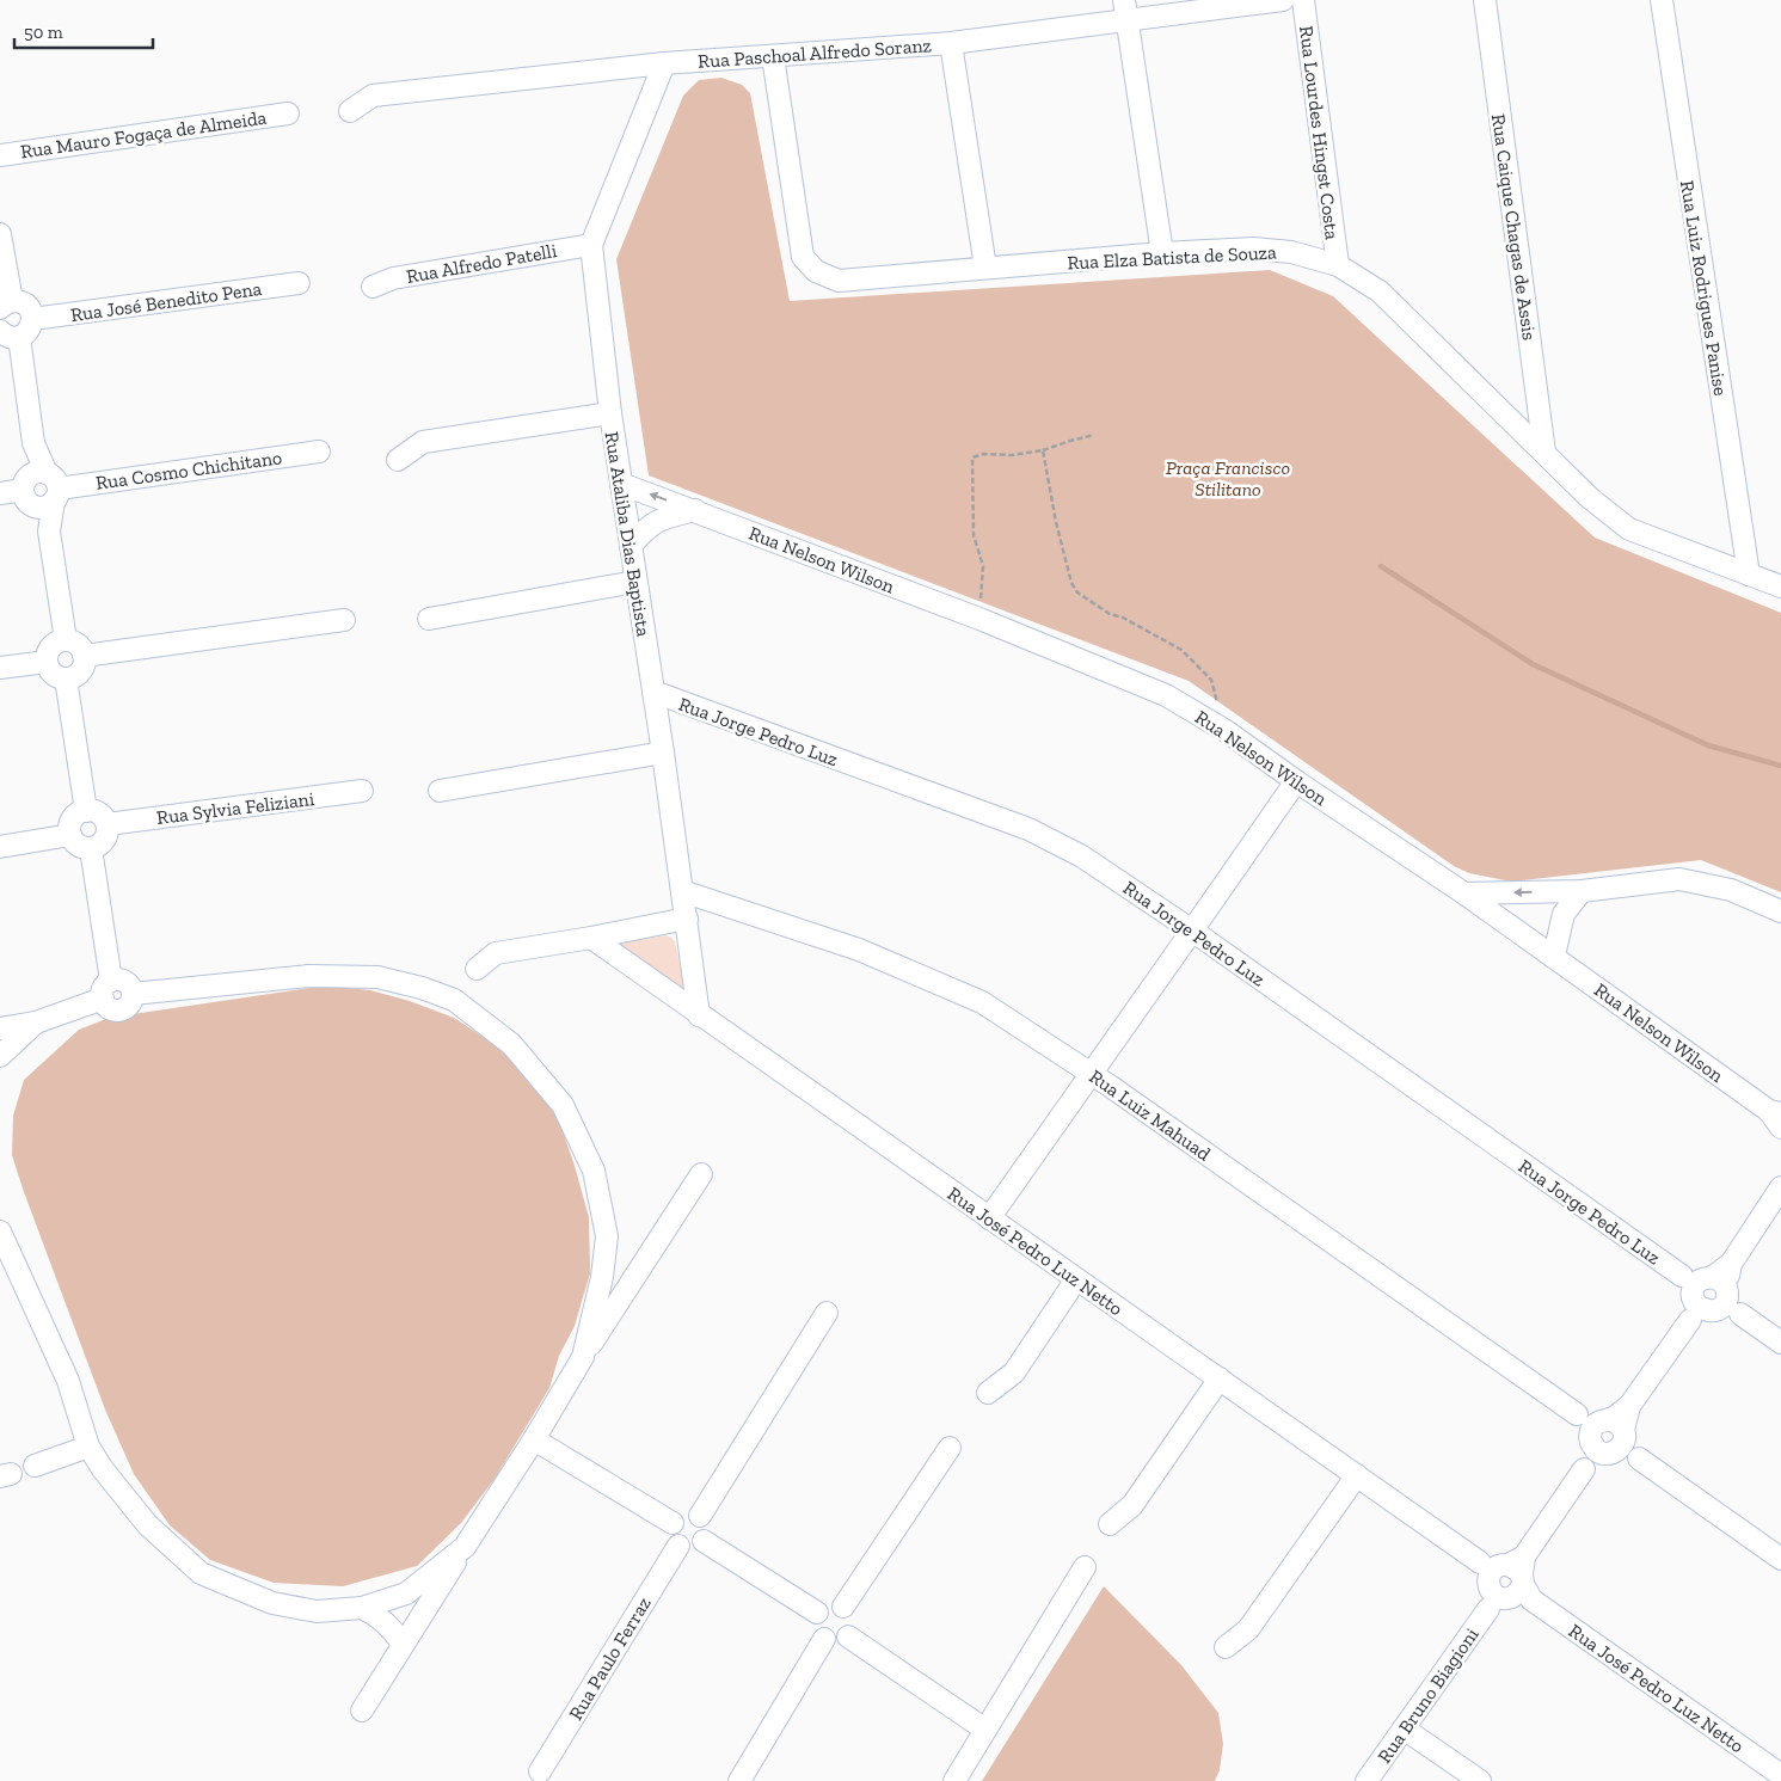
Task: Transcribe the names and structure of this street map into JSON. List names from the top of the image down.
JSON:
{
  "streets": {
    "street": [
      "Rua Paschoal Alfredo Soranz",
      "Rua Lourdes Hingst Costa",
      "Rua Mauro Fogaça de Almeida",
      "Rua Caique Chagas de Assis",
      "Rua Elza Batista de Souza",
      "Rua Alfredo Patelli",
      "Rua Luiz Rodrigues Panise",
      "Rua José Benedito Pena",
      "Rua Cosmo Chichitano",
      "Rua Ataliba Dias Baptista",
      "Rua Nelson Wilson",
      "Rua Jorge Pedro Luz",
      "Rua Sylvia Feliziani",
      "Rua Luiz Mahuad",
      "Rua José Pedro Luz Netto",
      "Rua Paulo Ferraz",
      "Rua Bruno Biagioni"
    ]
  },
  "crossings": [
    ["Rua Paschoal Alfredo Soranz", "Rua Elza Batista de Souza"],
    ["Rua Paschoal Alfredo Soranz", "Rua Ataliba Dias Baptista"],
    ["Rua Lourdes Hingst Costa", "Rua Elza Batista de Souza"],
    ["Rua Caique Chagas de Assis", "Rua Elza Batista de Souza"],
    ["Rua Elza Batista de Souza", "Rua Luiz Rodrigues Panise"],
    ["Rua Alfredo Patelli", "Rua Ataliba Dias Baptista"],
    ["Rua Ataliba Dias Baptista", "Rua Nelson Wilson"],
    ["Rua Ataliba Dias Baptista", "Rua Jorge Pedro Luz"],
    ["Rua Ataliba Dias Baptista", "Rua Luiz Mahuad"],
    ["Rua Ataliba Dias Baptista", "Rua José Pedro Luz Netto"],
    ["Rua Luiz Mahuad", "Rua Bruno Biagioni"],
    ["Rua José Pedro Luz Netto", "Rua Bruno Biagioni"]
  ],
  "parks": ["Praça Francisco Stilitano"],
  "scale_bar": "50 m"
}
